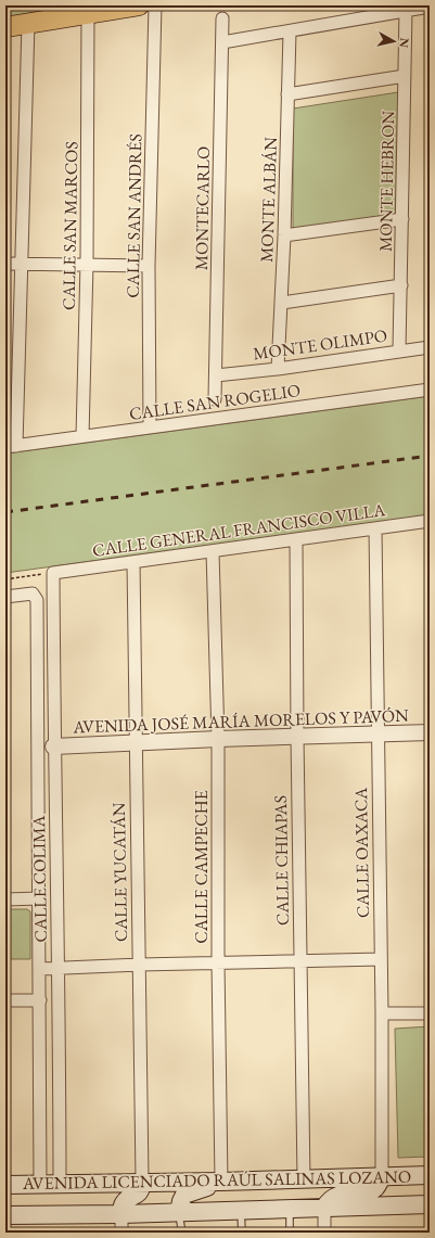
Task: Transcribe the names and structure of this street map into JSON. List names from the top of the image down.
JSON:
{
  "streets": {
    "main road": ["AVENIDA LICENCIADO RAÚL SALINAS LOZANO"],
    "street": [
      "MONTE HEBRON",
      "MONTE ALBÁN",
      "MONTECARLO",
      "CALLE SAN ANDRÉS",
      "CALLE SAN MARCOS",
      "MONTE OLIMPO",
      "CALLE SAN ROGELIO",
      "CALLE GENERAL FRANCISCO VILLA",
      "AVENIDA JOSÉ MARÍA MORELOS Y PAVÓN",
      "CALLE OAXACA",
      "CALLE CHIAPAS",
      "CALLE CAMPECHE",
      "CALLE YUCATÁN",
      "CALLE COLIMA"
    ]
  },
  "crossings": [
    ["MONTE HEBRON", "MONTE OLIMPO"],
    ["MONTE ALBÁN", "MONTE OLIMPO"],
    ["MONTECARLO", "MONTE OLIMPO"],
    ["CALLE SAN ANDRÉS", "CALLE SAN ROGELIO"],
    ["CALLE SAN MARCOS", "CALLE SAN ROGELIO"],
    ["CALLE GENERAL FRANCISCO VILLA", "CALLE OAXACA"],
    ["CALLE GENERAL FRANCISCO VILLA", "CALLE CHIAPAS"],
    ["CALLE GENERAL FRANCISCO VILLA", "CALLE CAMPECHE"],
    ["CALLE GENERAL FRANCISCO VILLA", "CALLE YUCATÁN"],
    ["CALLE GENERAL FRANCISCO VILLA", "CALLE COLIMA"],
    ["AVENIDA JOSÉ MARÍA MORELOS Y PAVÓN", "CALLE OAXACA"],
    ["AVENIDA JOSÉ MARÍA MORELOS Y PAVÓN", "CALLE CHIAPAS"],
    ["AVENIDA JOSÉ MARÍA MORELOS Y PAVÓN", "CALLE CAMPECHE"],
    ["AVENIDA JOSÉ MARÍA MORELOS Y PAVÓN", "CALLE YUCATÁN"],
    ["AVENIDA JOSÉ MARÍA MORELOS Y PAVÓN", "CALLE COLIMA"],
    ["CALLE OAXACA", "AVENIDA LICENCIADO RAÚL SALINAS LOZANO"],
    ["CALLE CHIAPAS", "AVENIDA LICENCIADO RAÚL SALINAS LOZANO"],
    ["CALLE CAMPECHE", "AVENIDA LICENCIADO RAÚL SALINAS LOZANO"],
    ["CALLE YUCATÁN", "AVENIDA LICENCIADO RAÚL SALINAS LOZANO"],
    ["CALLE COLIMA", "AVENIDA LICENCIADO RAÚL SALINAS LOZANO"]
  ],
  "north": "right"
}
